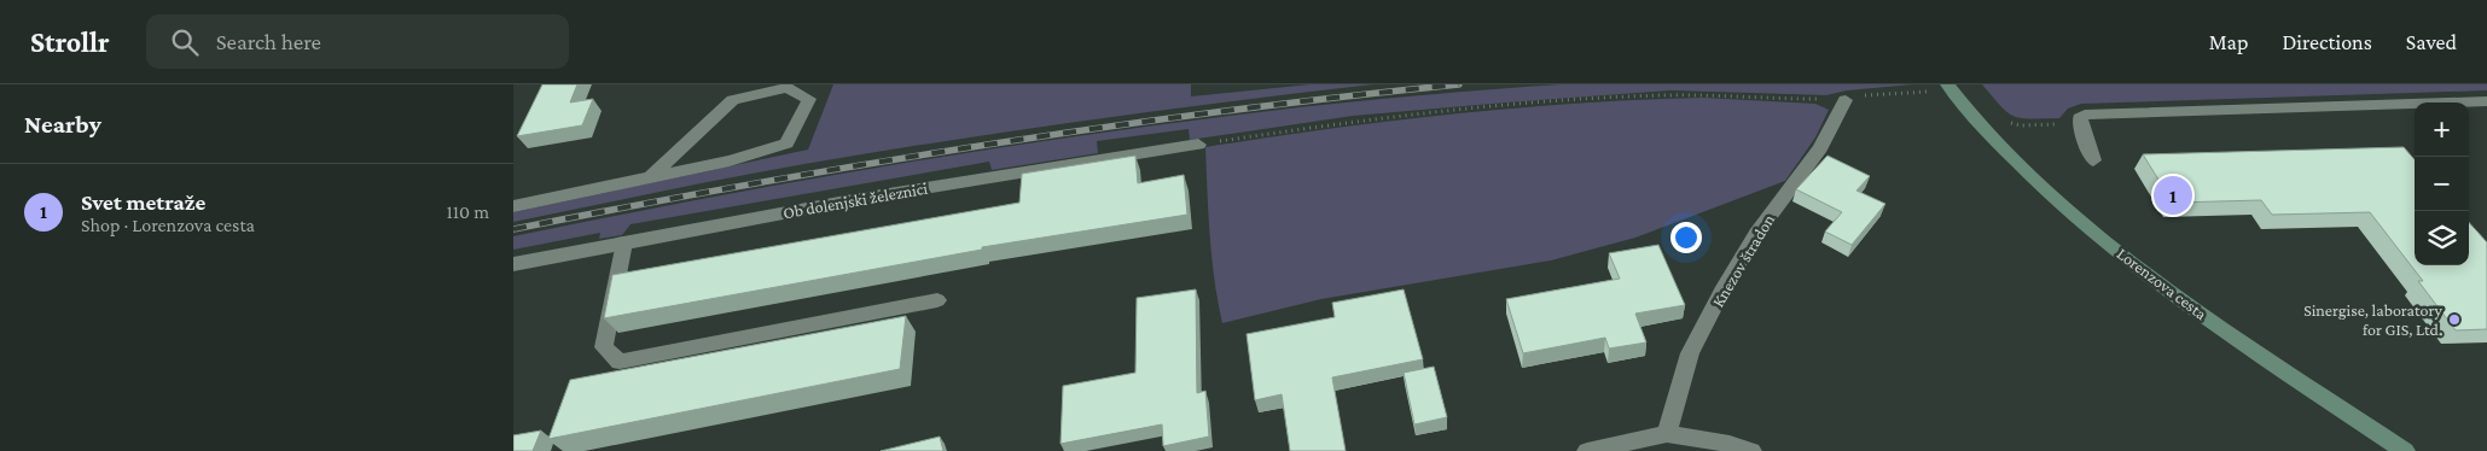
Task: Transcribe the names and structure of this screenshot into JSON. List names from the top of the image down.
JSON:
{
  "streets": {
    "street": ["Ob dolenjski železnici", "Knezov štradon", "Lorenzova cesta"]
  },
  "places": ["Sinergise, laboratory for GIS, Ltd."],
  "page": {
    "header": "Strollr",
    "search": "Search here",
    "nav": ["Map", "Directions", "Saved"],
    "heading": "Nearby",
    "map_buttons": ["+", "−"],
    "list": [
      {
        "mark": "1",
        "name": "Svet metraže",
        "note": "Shop · Lorenzova cesta",
        "value": "110 m"
      }
    ],
    "pins": "1"
  }
}
